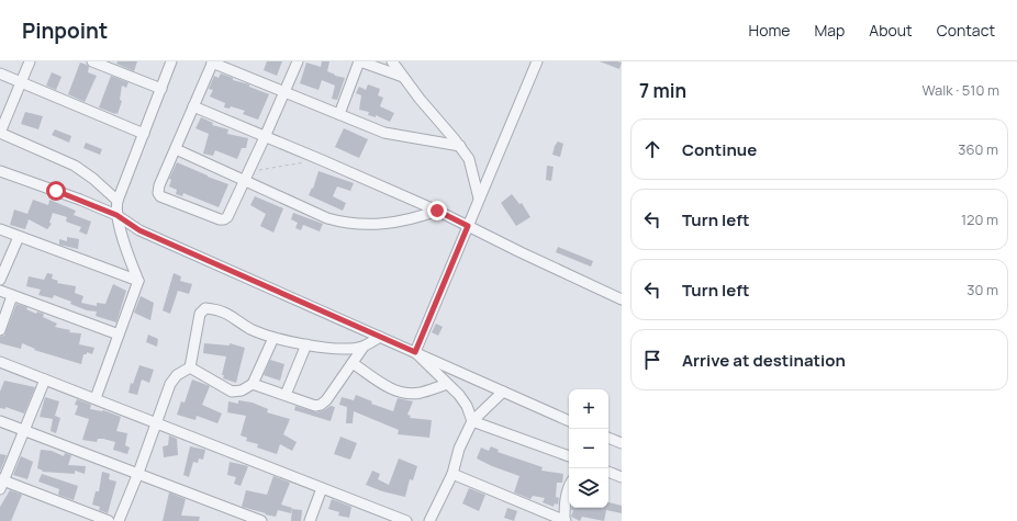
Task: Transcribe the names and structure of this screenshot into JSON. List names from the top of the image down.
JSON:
{
  "page": {
    "header": "Pinpoint",
    "nav": [
      "Home",
      "Map",
      "About",
      "Contact"
    ],
    "heading": ["7 min", "Walk · 510 m"],
    "list": [
      ["Continue", "360 m"],
      ["Turn left", "120 m"],
      ["Turn left", "30 m"],
      "Arrive at destination"
    ],
    "map_buttons": ["+", "−"]
  }
}
